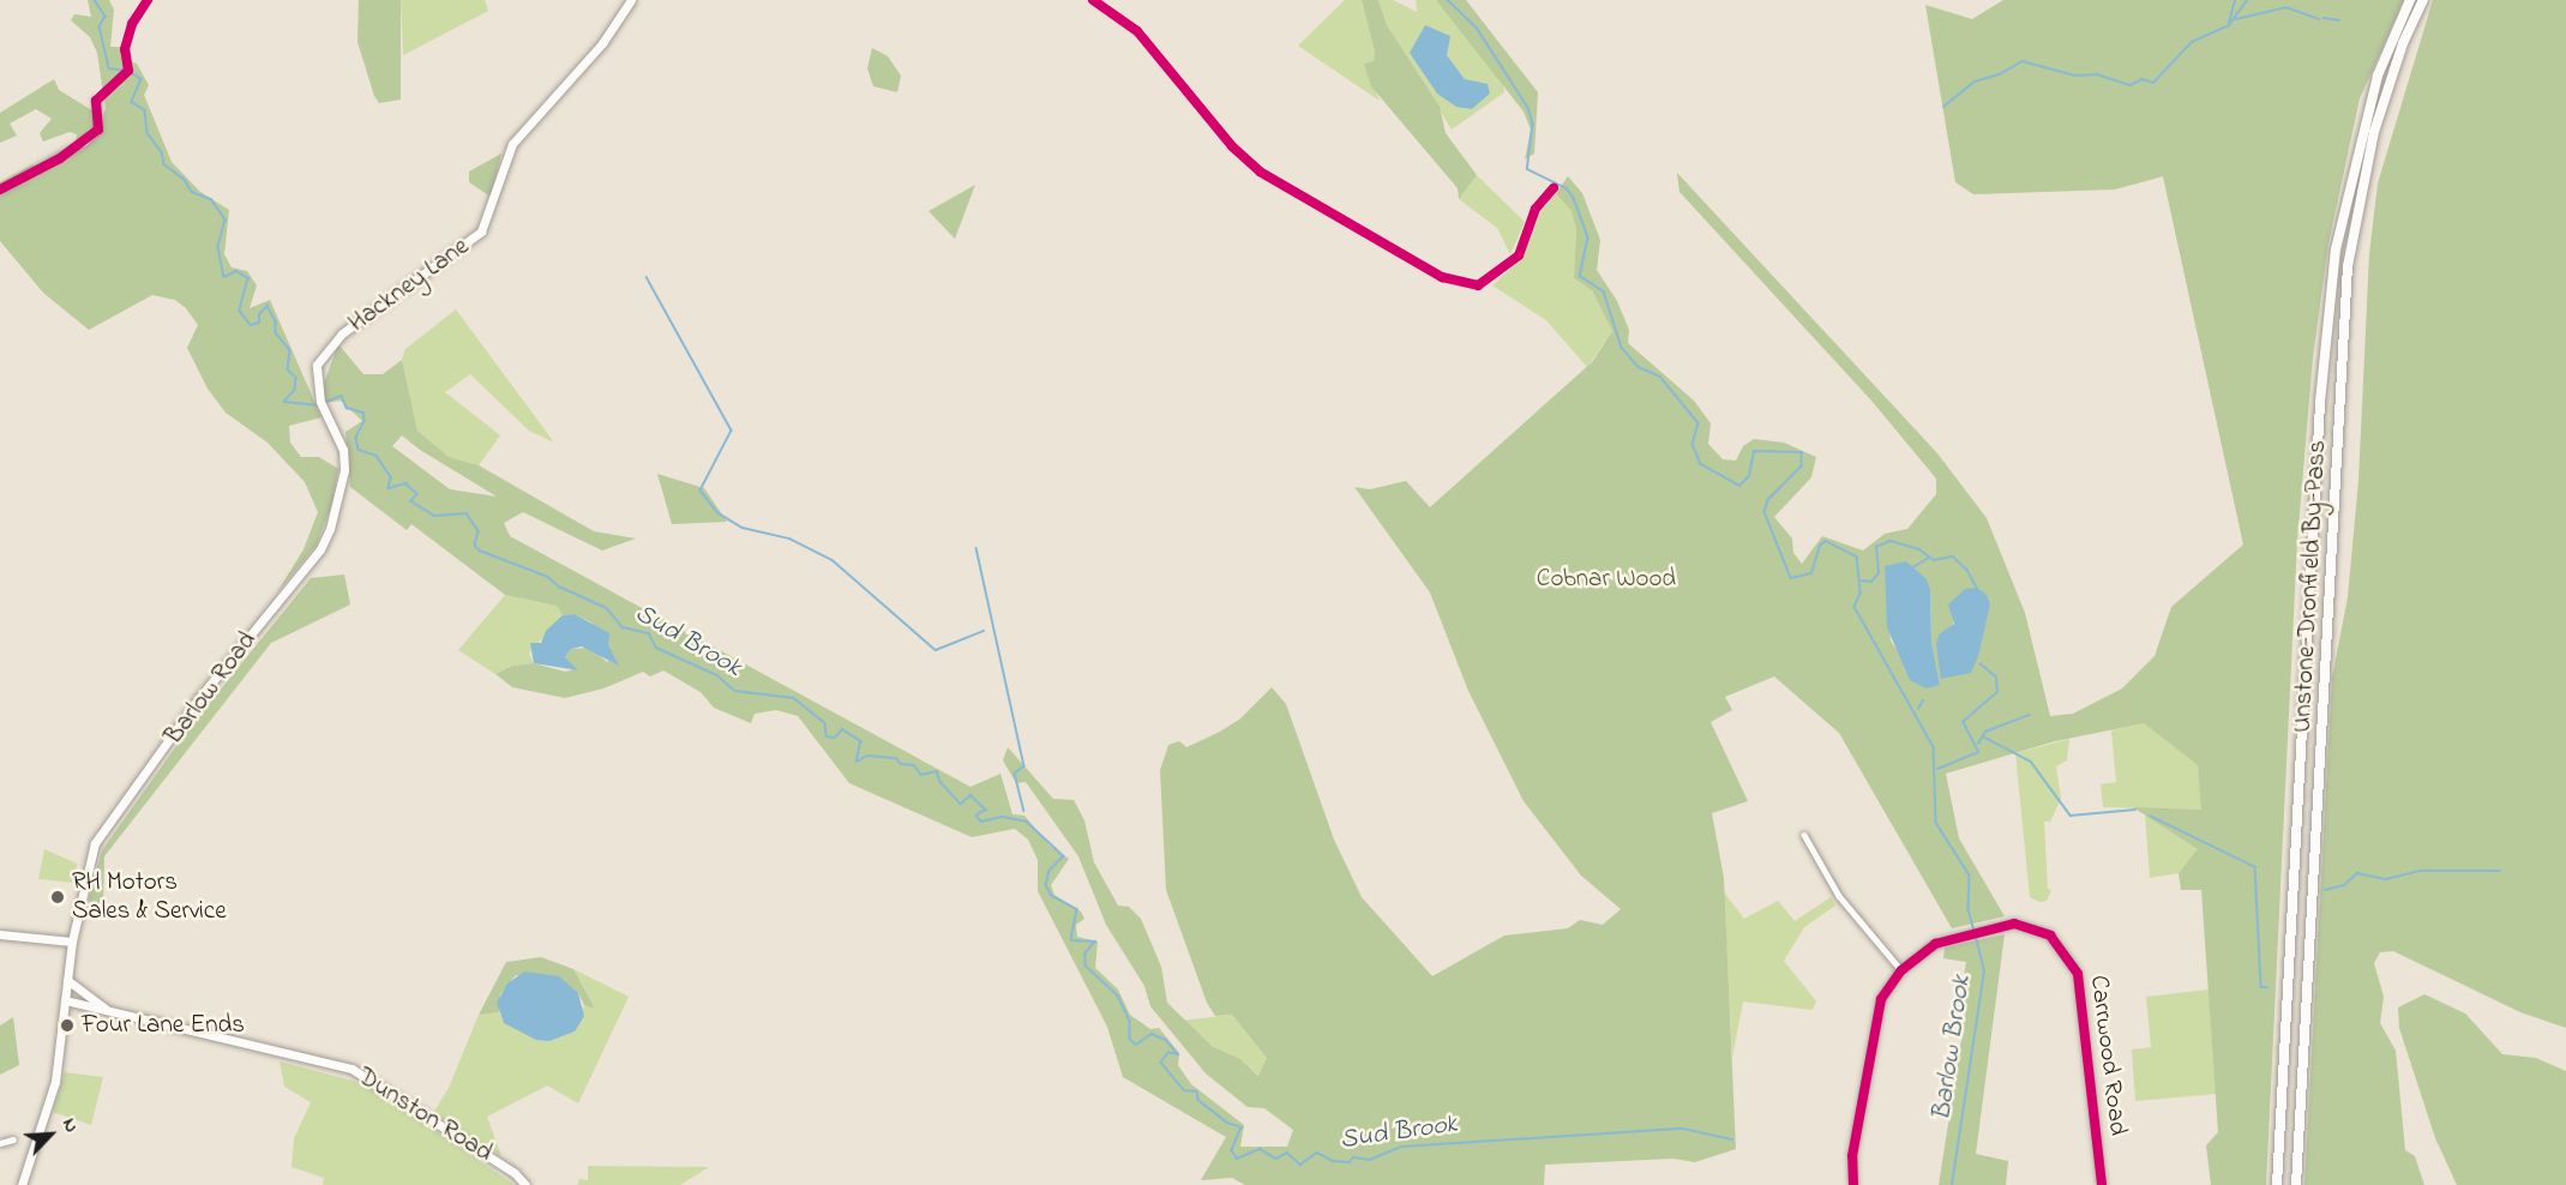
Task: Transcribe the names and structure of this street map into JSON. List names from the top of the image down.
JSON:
{
  "streets": {
    "highway": ["Unstone-Dronfield By-Pass"],
    "main road": ["Hackney Lane", "Barlow Road", "Dunston Road"],
    "street": ["Carrwood Road"]
  },
  "crossings": [
    ["Hackney Lane", "Barlow Road"],
    ["Barlow Road", "Dunston Road"]
  ],
  "water": ["Sud Brook", "Barlow Brook"],
  "parks": ["Cobnar Wood"],
  "places": ["RH Motors Sales & Service", "Four Lane Ends"],
  "north": "top right"
}
